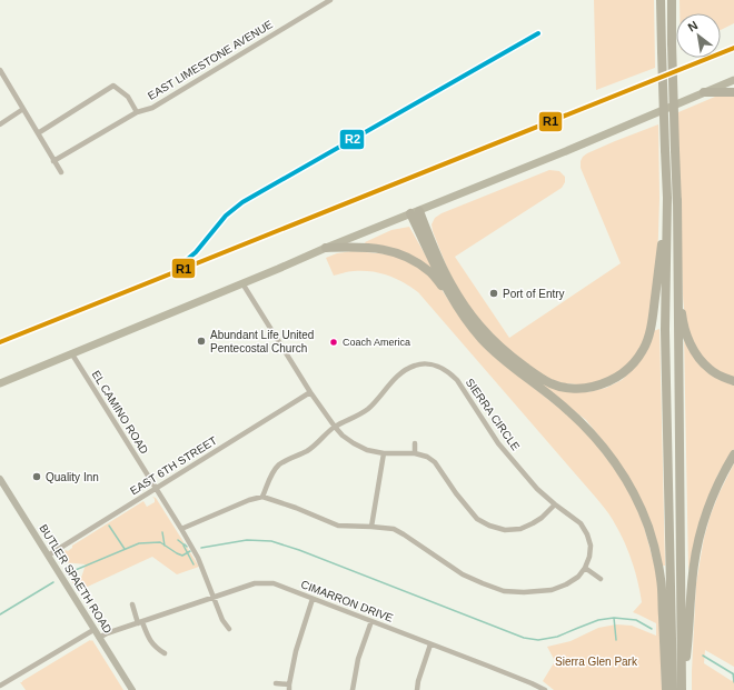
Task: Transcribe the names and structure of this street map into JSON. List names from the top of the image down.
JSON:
{
  "streets": {
    "main road": ["BUTLER SPAETH ROAD"],
    "street": [
      "EAST LIMESTONE AVENUE",
      "EL CAMINO ROAD",
      "SIERRA CIRCLE",
      "EAST 6TH STREET",
      "CIMARRON DRIVE"
    ]
  },
  "crossings": [
    ["EL CAMINO ROAD", "EAST 6TH STREET"],
    ["EL CAMINO ROAD", "CIMARRON DRIVE"],
    ["EAST 6TH STREET", "BUTLER SPAETH ROAD"],
    ["BUTLER SPAETH ROAD", "CIMARRON DRIVE"]
  ],
  "parks": ["Sierra Glen Park"],
  "places": [
    "Port of Entry",
    "Abundant Life United Pentecostal Church",
    "Coach America",
    "Quality Inn"
  ],
  "lines": ["transit line R2", "transit line R1"],
  "north": "top left"
}
